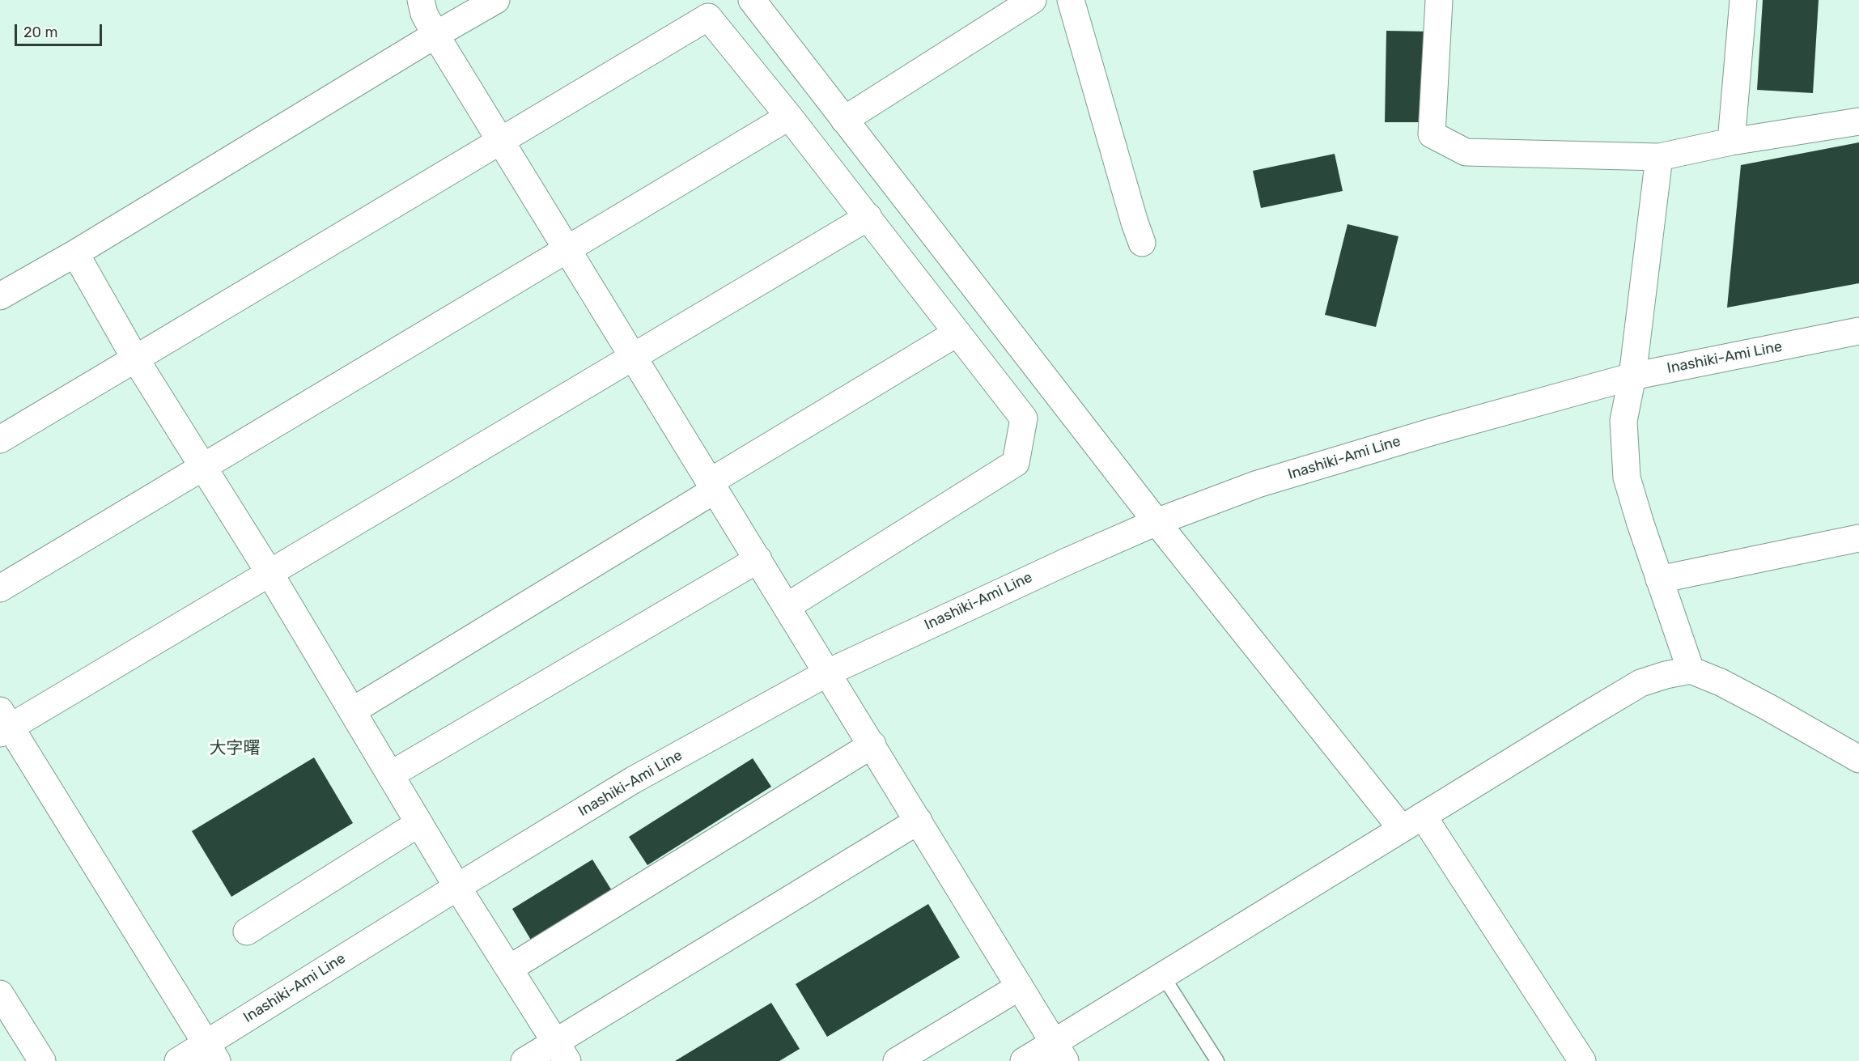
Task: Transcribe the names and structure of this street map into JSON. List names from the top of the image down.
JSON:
{
  "streets": {
    "street": ["Inashiki-Ami Line"]
  },
  "districts": ["大字曙"],
  "scale_bar": "20 m"
}
